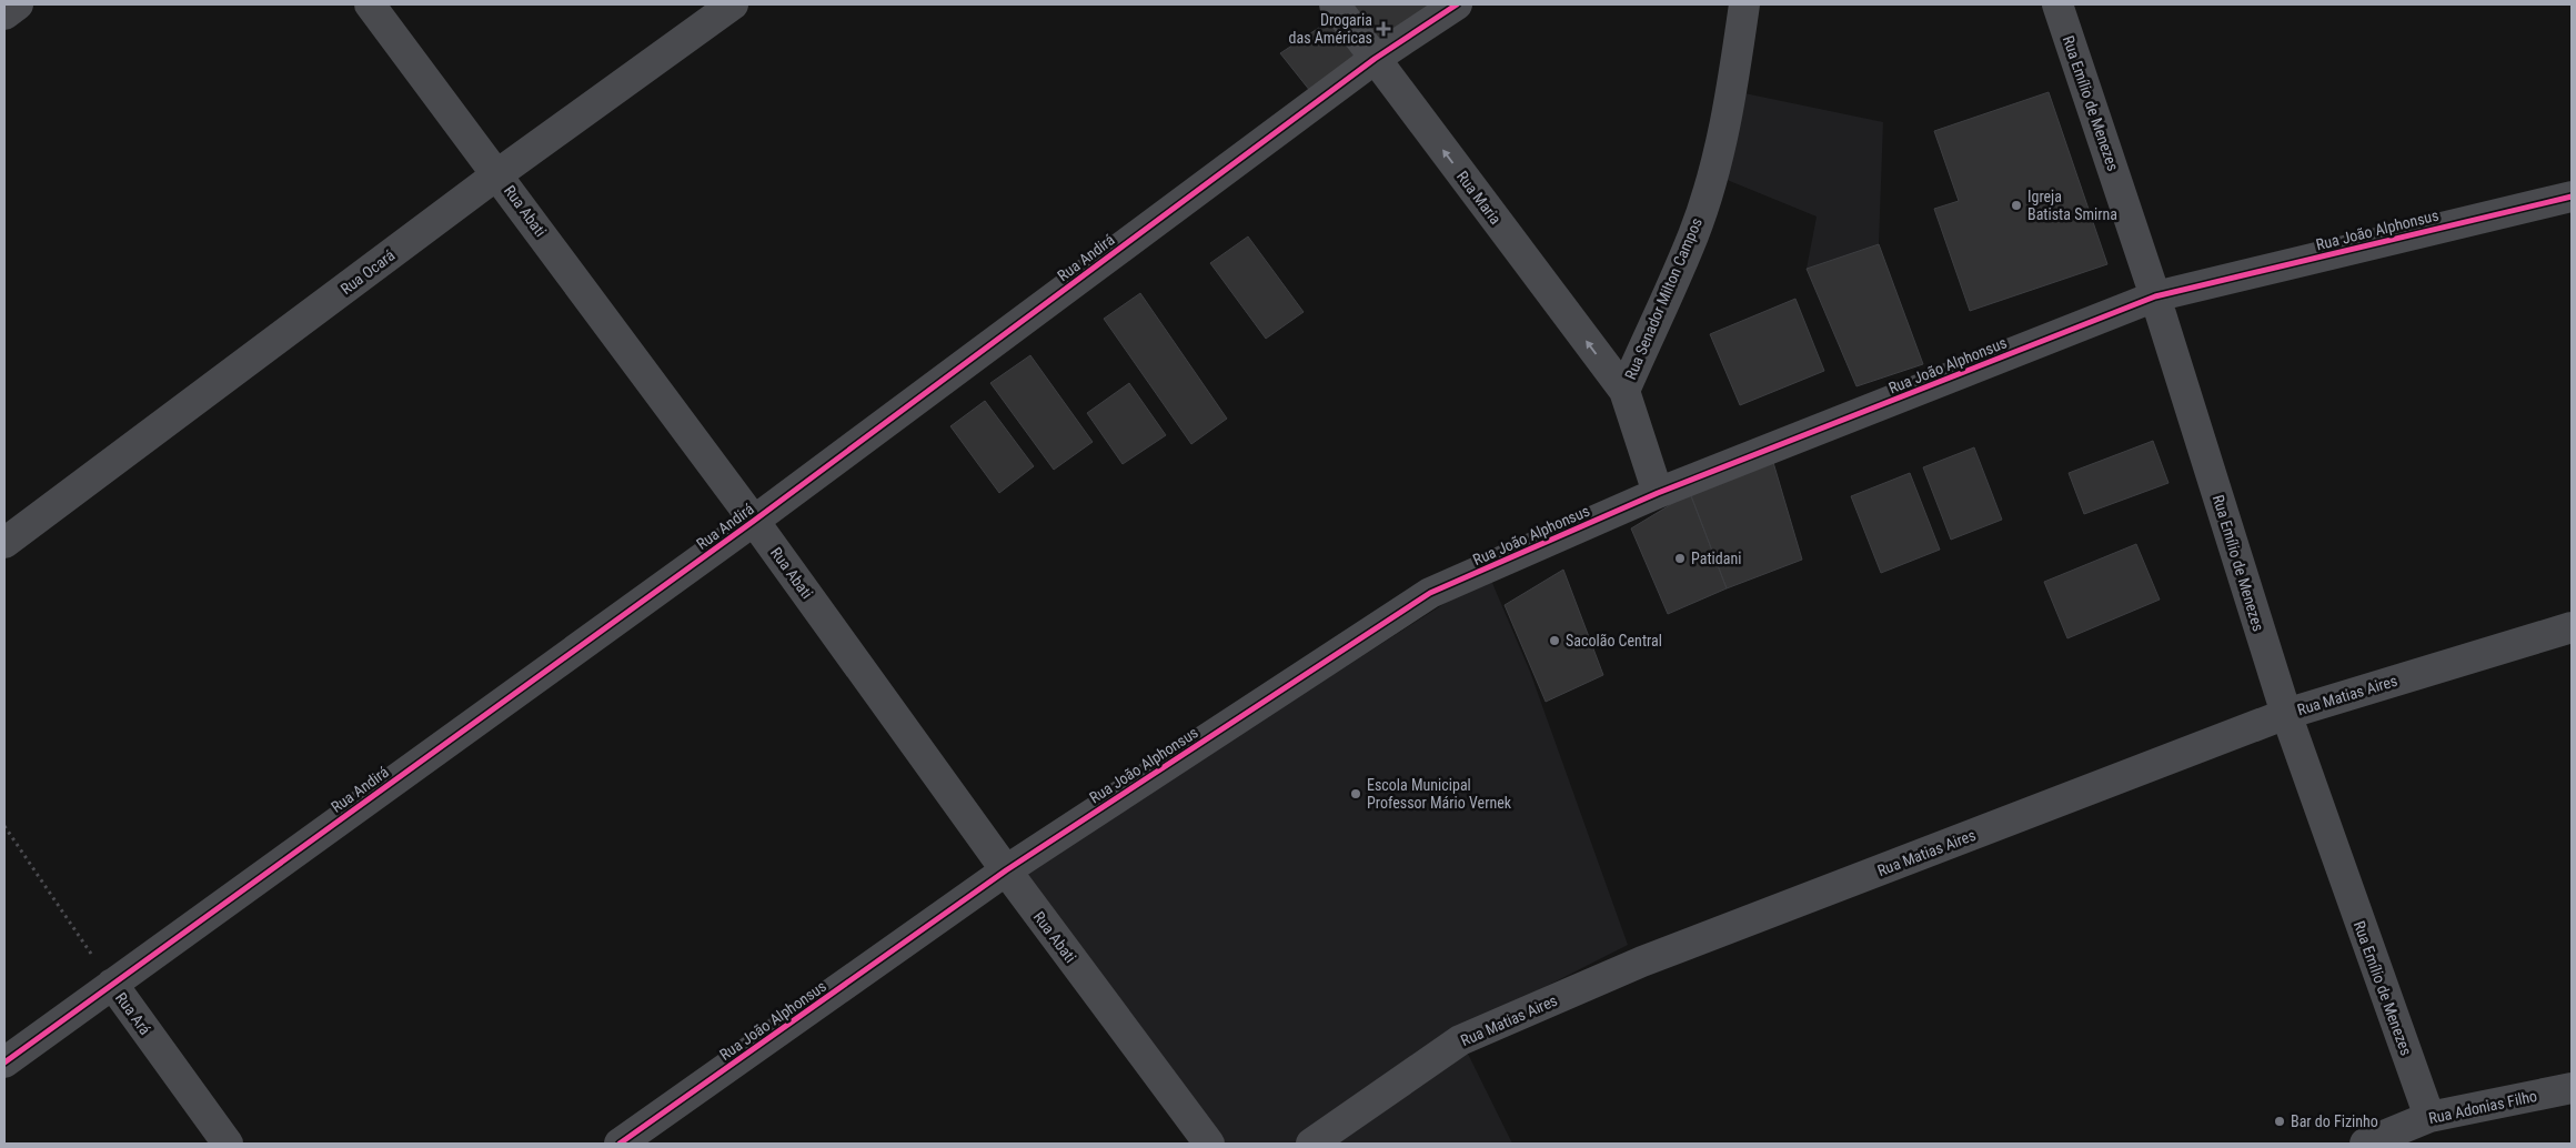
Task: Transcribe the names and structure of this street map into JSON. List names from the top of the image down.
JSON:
{
  "streets": {
    "street": [
      "Rua Emílio de Menezes",
      "Rua Maria",
      "Rua Abati",
      "Rua João Alphonsus",
      "Rua Andirá",
      "Rua Ocará",
      "Rua Senador Milton Campos",
      "Rua Matias Aires",
      "Rua Ará",
      "Rua Adonias Filho"
    ]
  },
  "crossings": [
    ["Rua Emílio de Menezes", "Rua João Alphonsus"],
    ["Rua Emílio de Menezes", "Rua Matias Aires"],
    ["Rua Emílio de Menezes", "Rua Adonias Filho"],
    ["Rua Maria", "Rua Andirá"],
    ["Rua Maria", "Rua Senador Milton Campos"],
    ["Rua Abati", "Rua João Alphonsus"],
    ["Rua Abati", "Rua Andirá"],
    ["Rua Abati", "Rua Ocará"],
    ["Rua João Alphonsus", "Rua Senador Milton Campos"],
    ["Rua Andirá", "Rua Ará"]
  ],
  "one_way": ["Rua Maria"],
  "places": {
    "health": ["Drogaria das Américas"],
    "other": [
      "Igreja Batista Smirna",
      "Patidani",
      "Sacolão Central",
      "Escola Municipal Professor Mário Vernek",
      "Bar do Fizinho"
    ]
  }
}
